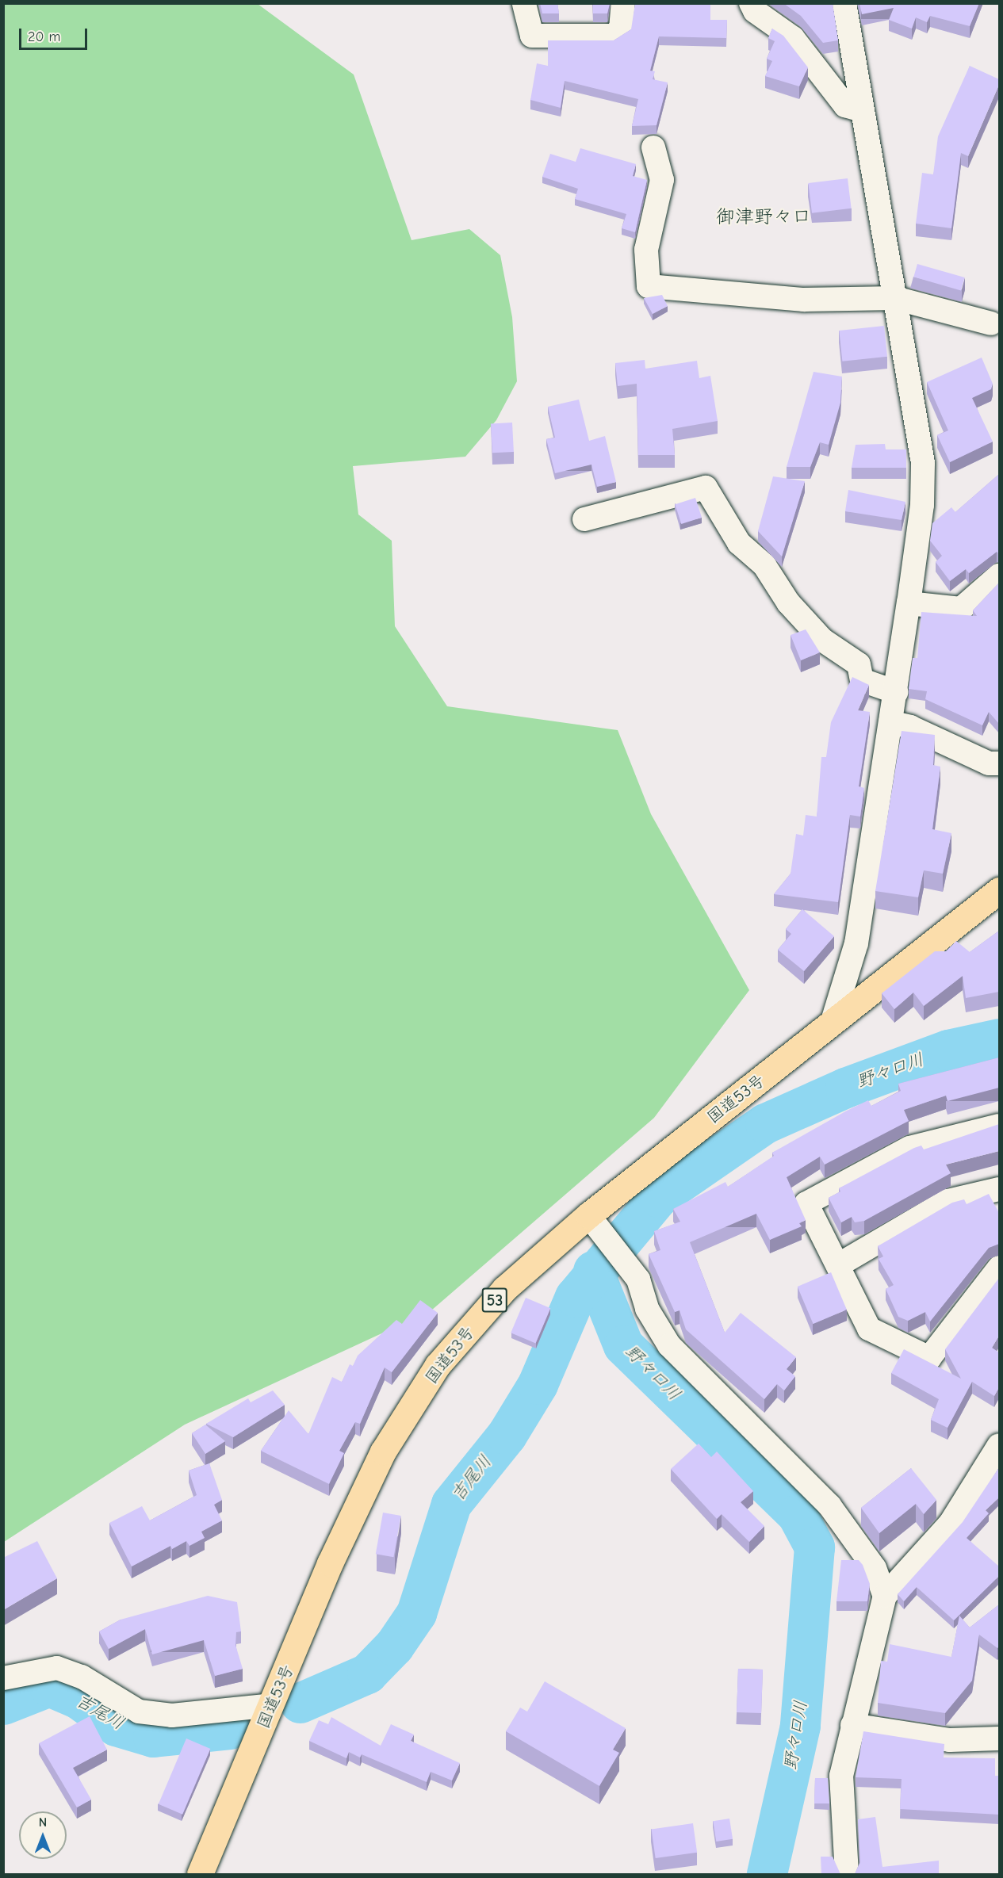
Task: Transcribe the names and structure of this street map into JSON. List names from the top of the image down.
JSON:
{
  "streets": {
    "highway": ["国道53号", "53"]
  },
  "districts": ["御津野々口"],
  "water": ["野々口川", "吉尾川"],
  "scale_bar": "20 m",
  "north": "top"
}
